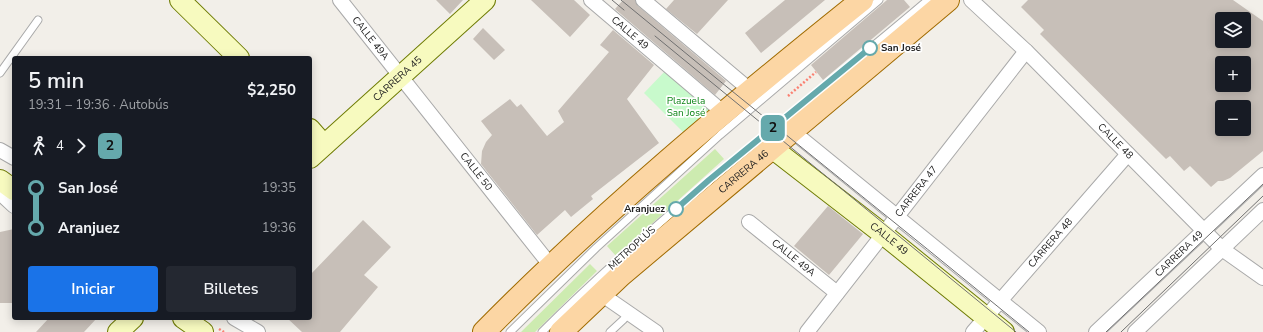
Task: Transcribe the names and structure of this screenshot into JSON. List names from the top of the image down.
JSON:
{
  "streets": {
    "main road": ["CARRERA 46"],
    "street": [
      "CALLE 49",
      "CALLE 49A",
      "CARRERA 45",
      "CALLE 48",
      "CALLE 50",
      "CARRERA 47",
      "CARRERA 48",
      "CARRERA 49"
    ],
    "lane": ["METROPLÚS"]
  },
  "crossings": [
    ["CALLE 49", "CARRERA 46"],
    ["CALLE 49", "CARRERA 47"],
    ["CALLE 49", "CARRERA 48"],
    ["CALLE 49A", "CARRERA 45"],
    ["CALLE 49A", "CALLE 50"],
    ["CALLE 49A", "CARRERA 47"],
    ["CARRERA 45", "CALLE 50"],
    ["CALLE 48", "CARRERA 47"],
    ["CALLE 48", "CARRERA 48"],
    ["CALLE 48", "CARRERA 49"]
  ],
  "parks": ["Plazuela San José"],
  "places": ["San José", "Aranjuez"],
  "lines": ["bus line 2"],
  "page": {
    "on_map": "2",
    "map_buttons": ["+", "−"],
    "heading": ["5 min", "19:31 – 19:36 · Autobús", "$2,250"],
    "legs": ["4", "2"],
    "list": [
      {
        "name": "San José",
        "value": "19:35"
      },
      {
        "name": "Aranjuez",
        "value": "19:36"
      }
    ],
    "buttons": ["Iniciar", "Billetes"]
  }
}
